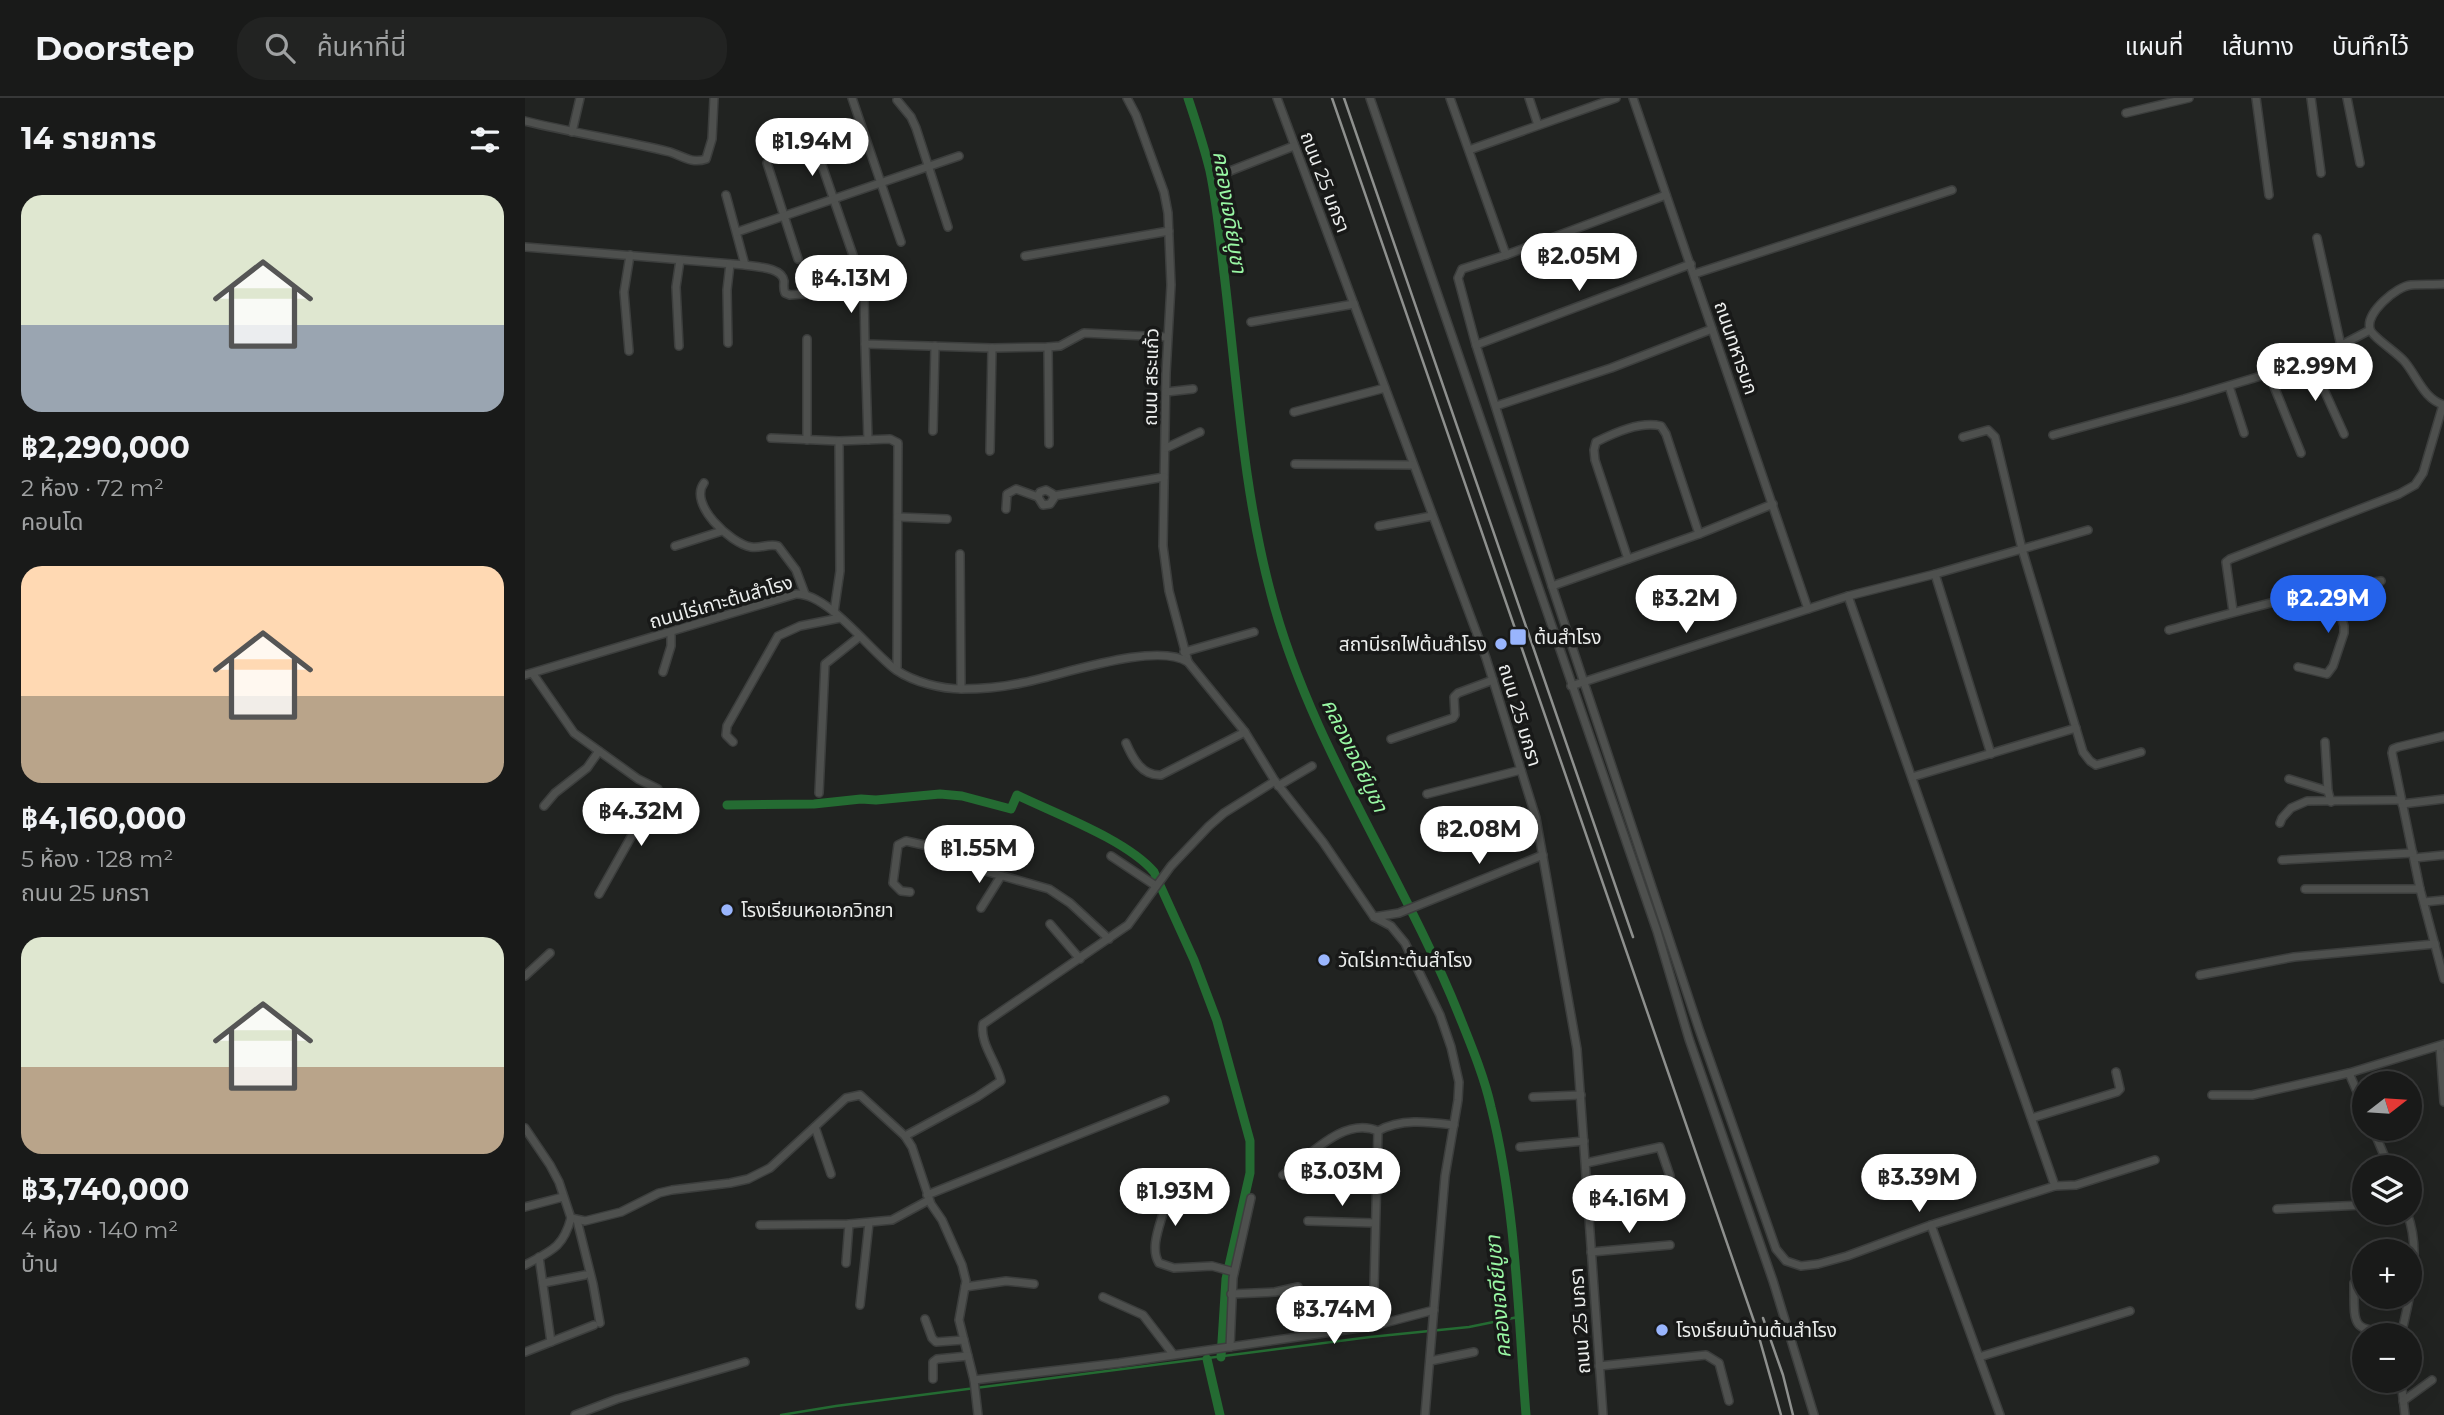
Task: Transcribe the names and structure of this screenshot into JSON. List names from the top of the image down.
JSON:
{
  "streets": {
    "street": [
      "ถนน 25 มกรา",
      "ถนนทหารบก",
      "ถนน สระแก้ว",
      "ถนนไร่เกาะต้นสำโรง"
    ]
  },
  "crossings": [
    ["ถนน สระแก้ว", "ถนนไร่เกาะต้นสำโรง"]
  ],
  "water": ["คลองเจดีย์บูชา"],
  "places": {
    "transit": ["ต้นสำโรง"],
    "other": [
      "สถานีรถไฟต้นสำโรง",
      "โรงเรียนหอเอกวิทยา",
      "วัดไร่เกาะต้นสำโรง",
      "โรงเรียนบ้านต้นสำโรง"
    ]
  },
  "north": "right",
  "page": {
    "header": "Doorstep",
    "search": "ค้นหาที่นี่",
    "nav": ["แผนที่", "เส้นทาง", "บันทึกไว้"],
    "heading": "14 รายการ",
    "price": [
      "฿1.94M",
      "฿2.05M",
      "฿4.13M",
      "฿2.99M",
      "฿3.2M",
      "฿2.29M",
      "฿4.32M",
      "฿2.08M",
      "฿1.55M",
      "฿3.03M",
      "฿3.39M",
      "฿1.93M",
      "฿4.16M",
      "฿3.74M"
    ],
    "list": [
      {
        "name": "฿2,290,000",
        "note": "2 ห้อง · 72 m² · คอนโด"
      },
      {
        "name": "฿4,160,000",
        "note": "5 ห้อง · 128 m² · ถนน 25 มกรา"
      },
      {
        "name": "฿3,740,000",
        "note": "4 ห้อง · 140 m² · บ้าน"
      }
    ],
    "map_buttons": ["+", "−"]
  }
}
